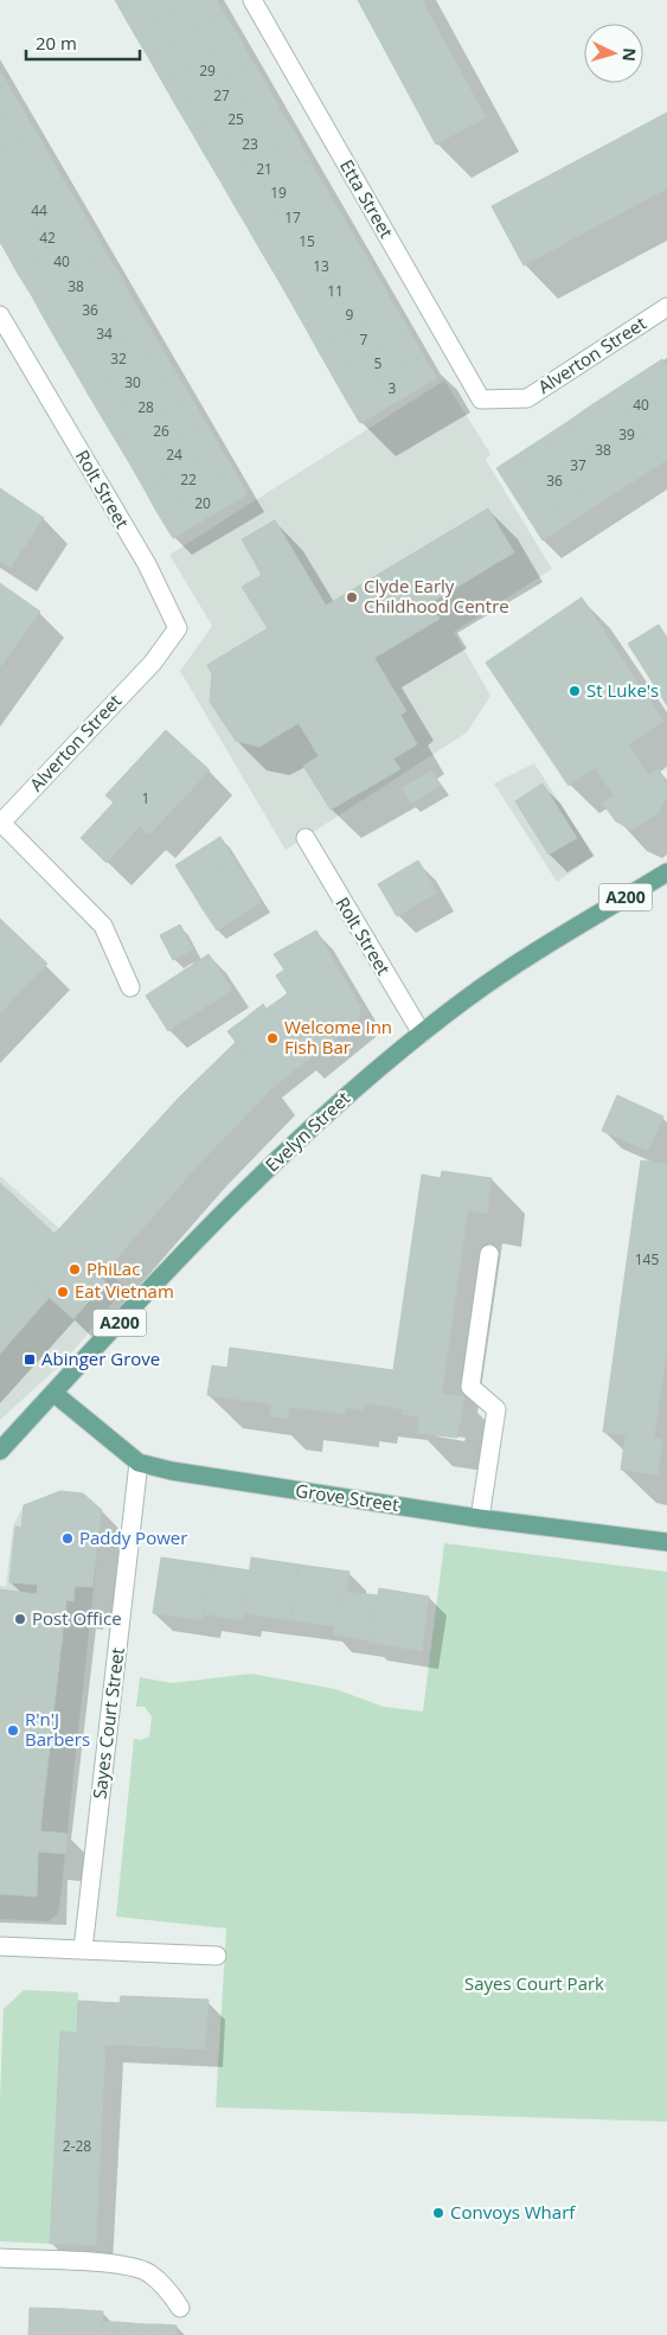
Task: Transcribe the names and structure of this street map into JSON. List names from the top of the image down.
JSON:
{
  "streets": {
    "main road": ["A200", "Evelyn Street", "Grove Street"],
    "street": [
      "Etta Street",
      "Alverton Street",
      "Rolt Street",
      "Sayes Court Street"
    ]
  },
  "crossings": [
    ["Etta Street", "Alverton Street"],
    ["Alverton Street", "Rolt Street"],
    ["Rolt Street", "Evelyn Street"],
    ["Evelyn Street", "Grove Street"],
    ["Grove Street", "Sayes Court Street"]
  ],
  "parks": ["Sayes Court Park"],
  "places": {
    "other": [
      "Clyde Early Childhood Centre",
      "St Luke's",
      "Welcome Inn Fish Bar",
      "PhiLac",
      "Eat Vietnam",
      "Paddy Power",
      "Post Office",
      "R'n'J Barbers",
      "Convoys Wharf"
    ],
    "transit": ["Abinger Grove"]
  },
  "house_numbers": [
    "29",
    "27",
    "25",
    "23",
    "21",
    "19",
    "44",
    "17",
    "42",
    "15",
    "40",
    "13",
    "38",
    "11",
    "36",
    "9",
    "34",
    "7",
    "32",
    "5",
    "30",
    "3",
    "40",
    "28",
    "26",
    "39",
    "38",
    "24",
    "37",
    "22",
    "36",
    "20",
    "1",
    "145",
    "2-28"
  ],
  "scale_bar": "20 m",
  "north": "right"
}
